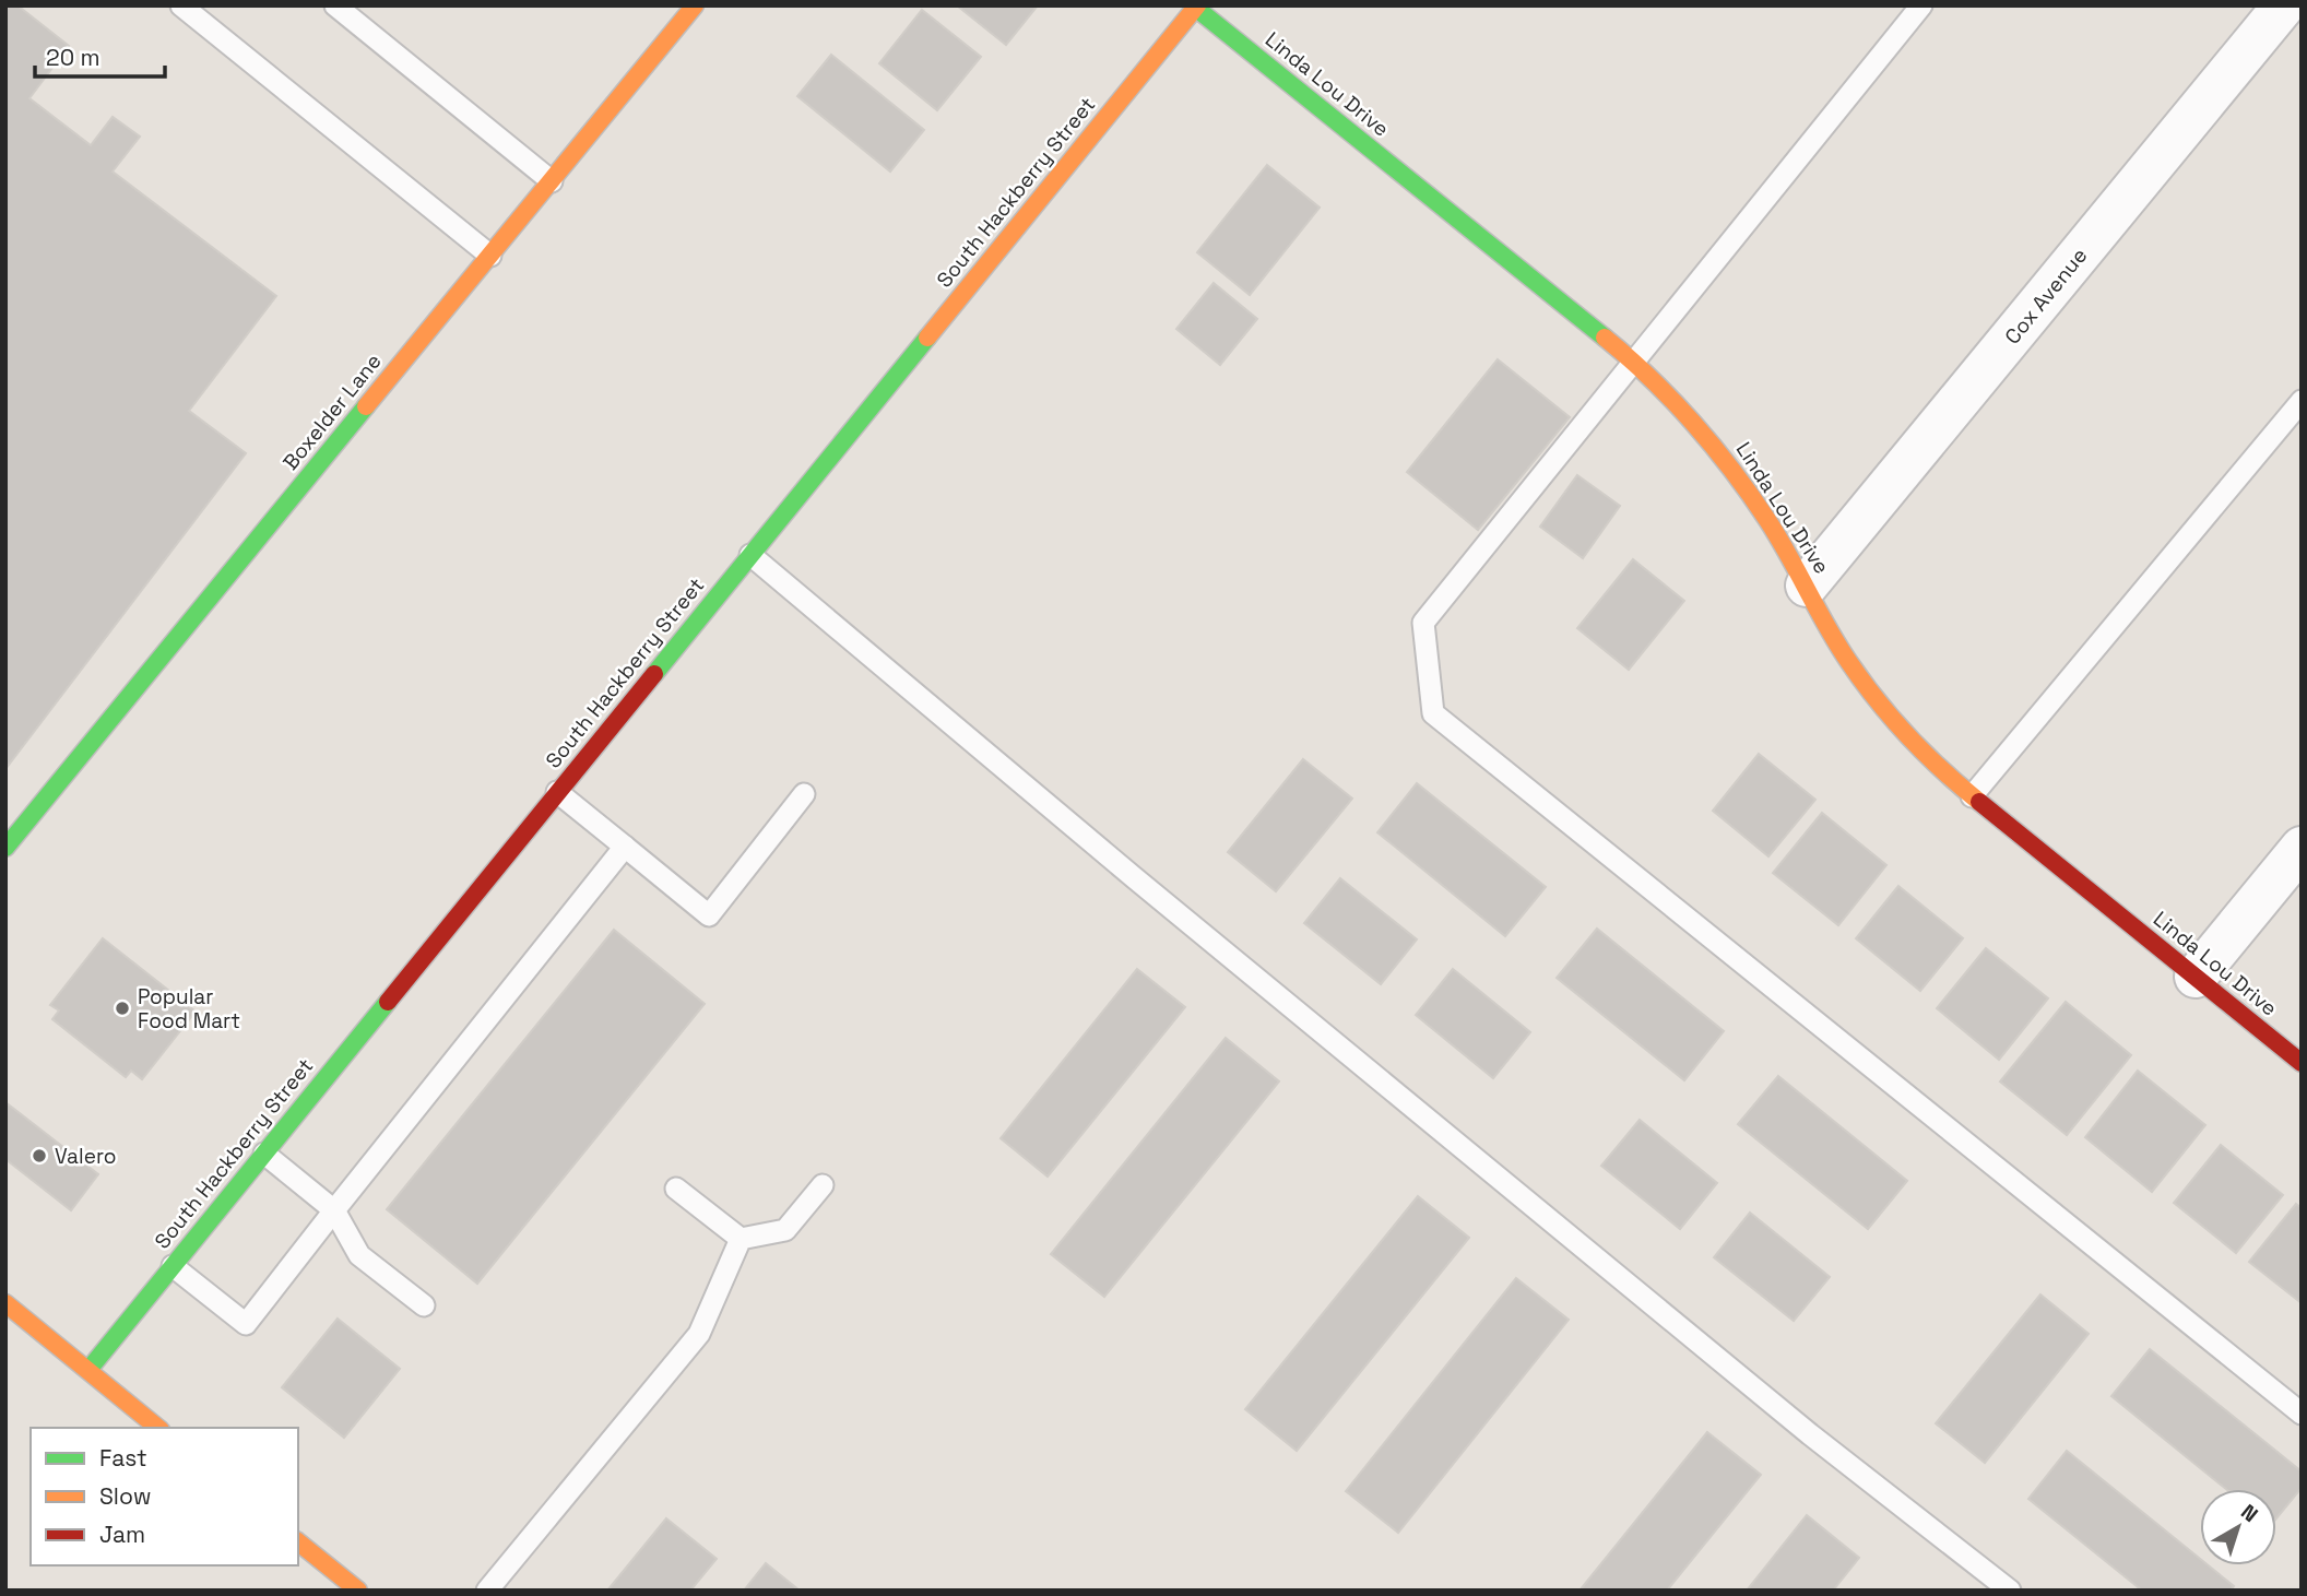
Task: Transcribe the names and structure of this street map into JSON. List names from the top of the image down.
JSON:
{
  "streets": {
    "street": [
      "Linda Lou Drive",
      "South Hackberry Street",
      "Cox Avenue",
      "Boxelder Lane"
    ]
  },
  "crossings": [
    ["Linda Lou Drive", "South Hackberry Street"],
    ["Linda Lou Drive", "Cox Avenue"]
  ],
  "places": ["Popular Food Mart", "Valero"],
  "legend": ["Fast", "Slow", "Jam"],
  "scale_bar": "20 m",
  "north": "top right"
}
